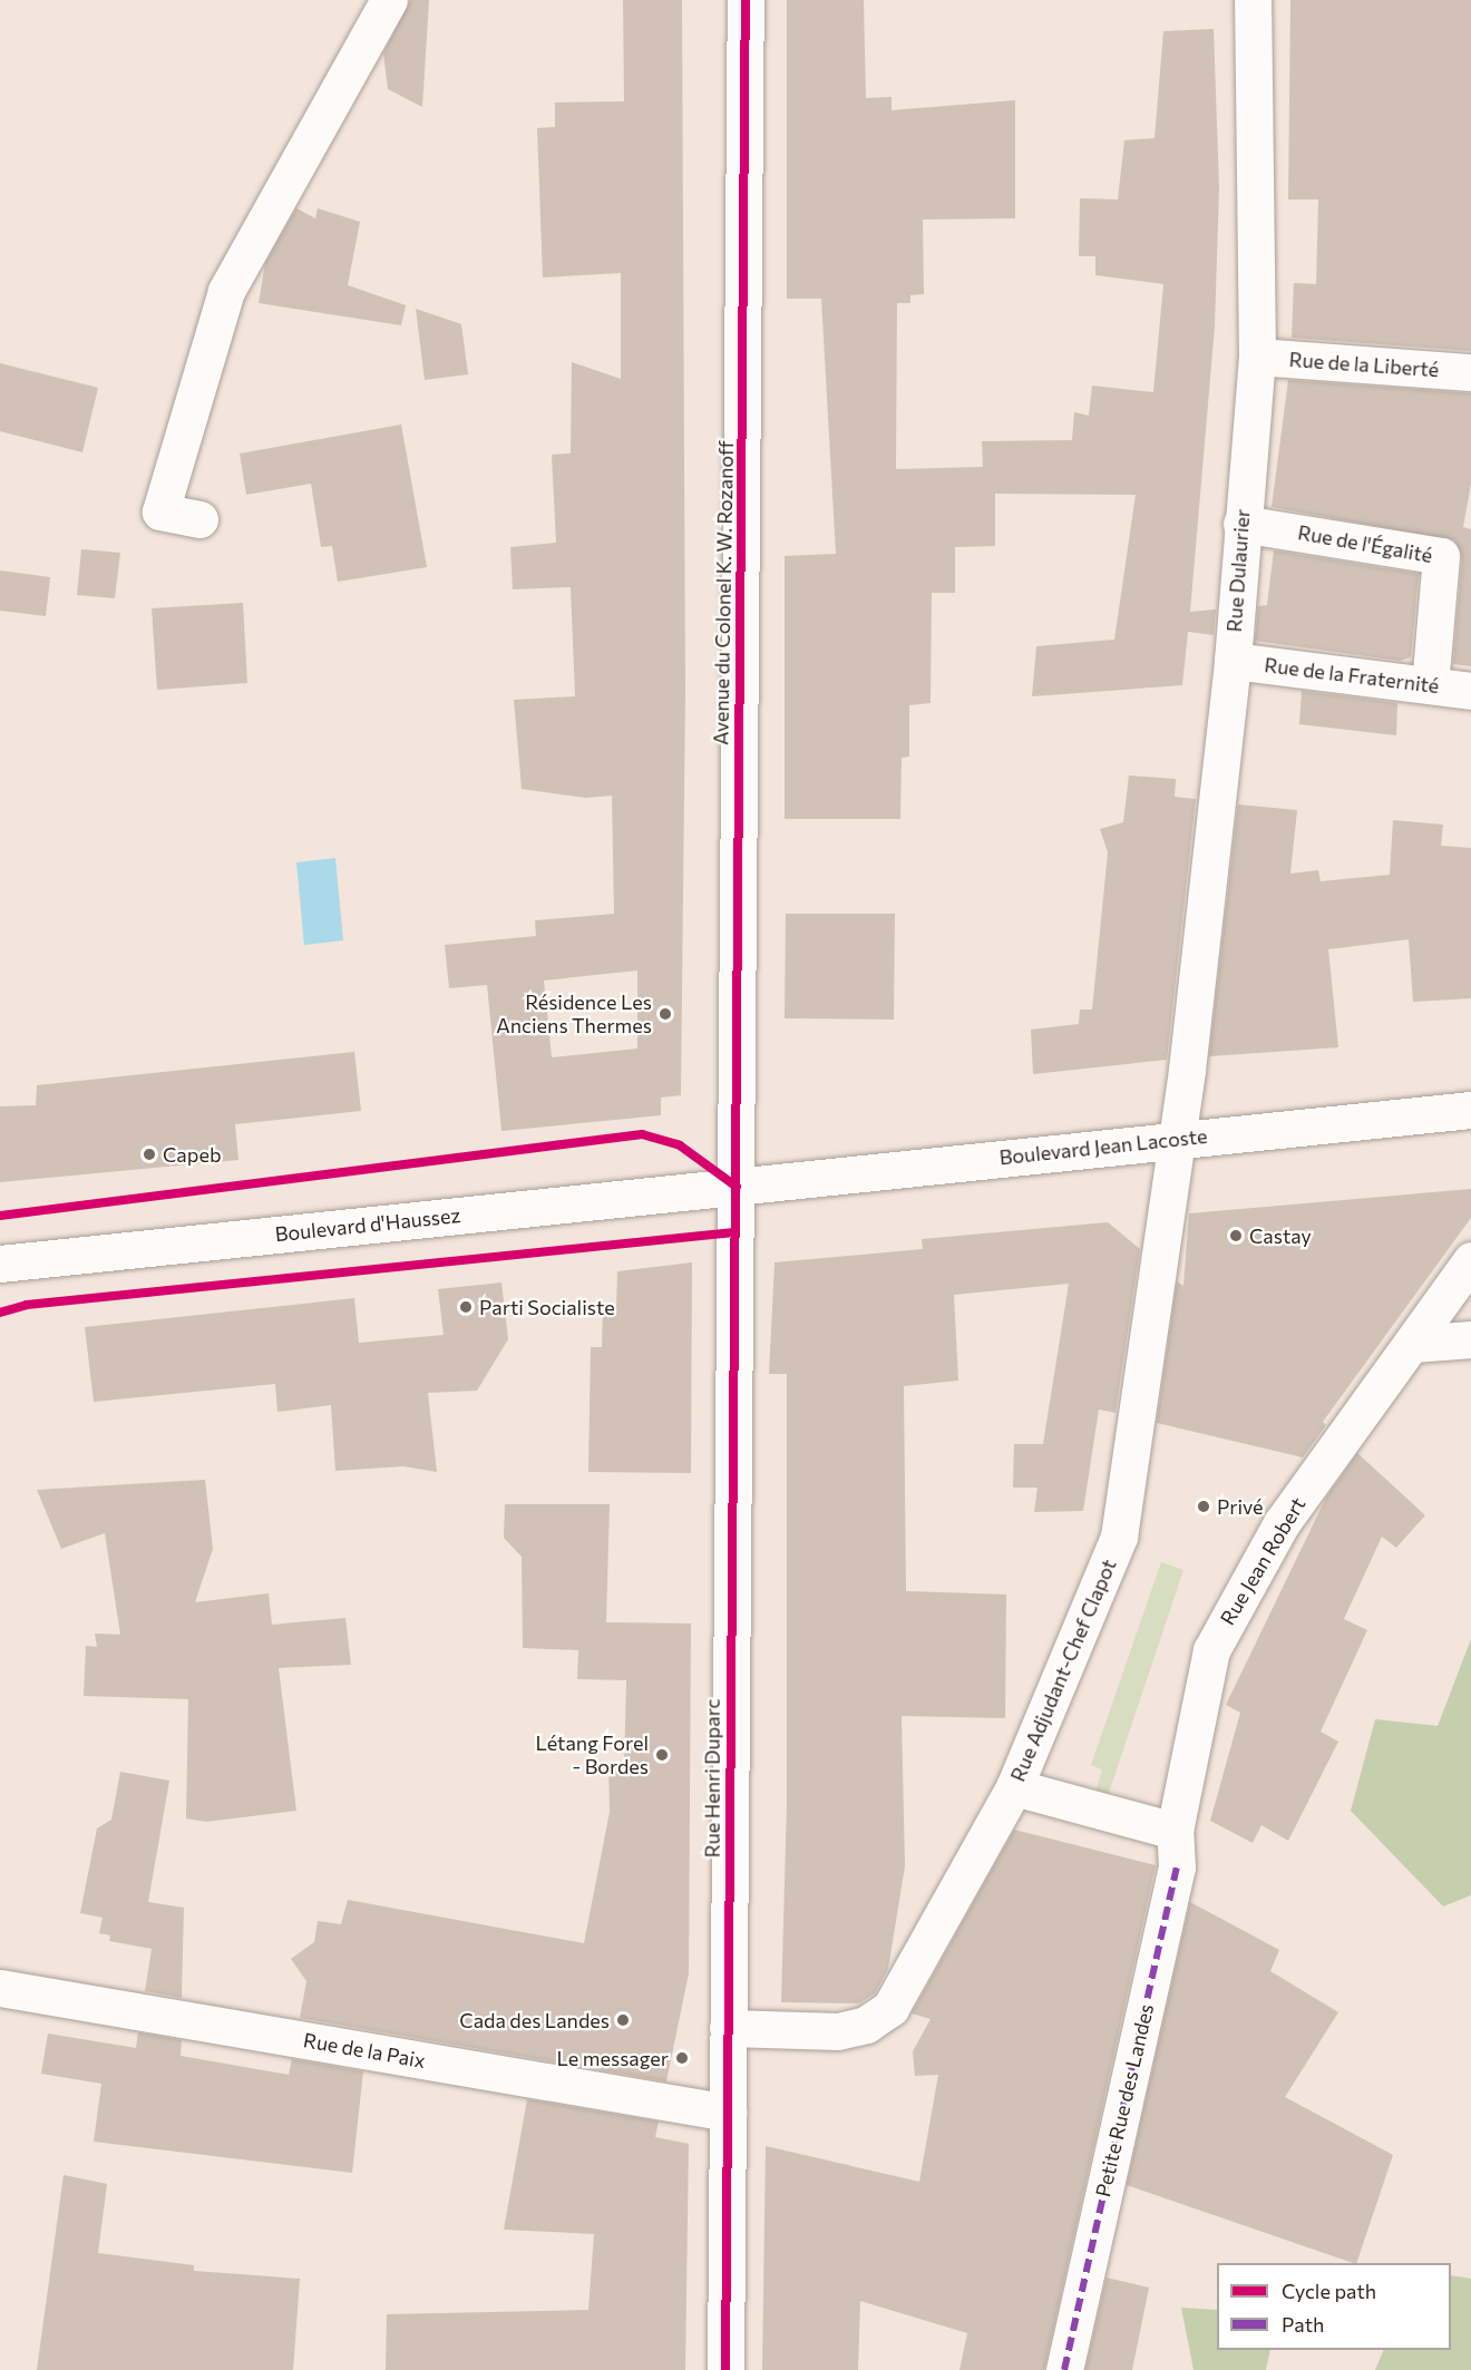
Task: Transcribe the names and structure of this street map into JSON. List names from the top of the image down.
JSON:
{
  "streets": {
    "street": [
      "Rue de la Liberté",
      "Rue de l'Égalité",
      "Rue Dulaurier",
      "Avenue du Colonel K. W. Rozanoff",
      "Rue de la Fraternité",
      "Boulevard Jean Lacoste",
      "Boulevard d'Haussez",
      "Rue Jean Robert",
      "Rue Adjudant-Chef Clapot",
      "Rue Henri Duparc",
      "Rue de la Paix",
      "Petite Rue des Landes"
    ]
  },
  "crossings": [
    ["Rue de la Liberté", "Rue Dulaurier"],
    ["Rue de l'Égalité", "Rue Dulaurier"],
    ["Rue de l'Égalité", "Rue de la Fraternité"],
    ["Rue Dulaurier", "Rue de la Fraternité"],
    ["Rue Dulaurier", "Boulevard Jean Lacoste"],
    ["Rue Dulaurier", "Rue Adjudant-Chef Clapot"],
    ["Avenue du Colonel K. W. Rozanoff", "Boulevard Jean Lacoste"],
    ["Avenue du Colonel K. W. Rozanoff", "Boulevard d'Haussez"],
    ["Avenue du Colonel K. W. Rozanoff", "Rue Henri Duparc"],
    ["Boulevard Jean Lacoste", "Boulevard d'Haussez"],
    ["Boulevard Jean Lacoste", "Rue Adjudant-Chef Clapot"],
    ["Boulevard Jean Lacoste", "Rue Henri Duparc"],
    ["Boulevard d'Haussez", "Rue Henri Duparc"],
    ["Rue Jean Robert", "Petite Rue des Landes"],
    ["Rue Adjudant-Chef Clapot", "Rue Henri Duparc"],
    ["Rue Henri Duparc", "Rue de la Paix"]
  ],
  "places": [
    "Résidence Les Anciens Thermes",
    "Capeb",
    "Castay",
    "Parti Socialiste",
    "Privé",
    "Létang Forel - Bordes",
    "Cada des Landes",
    "Le messager"
  ],
  "legend": ["Cycle path", "Path"]
}
